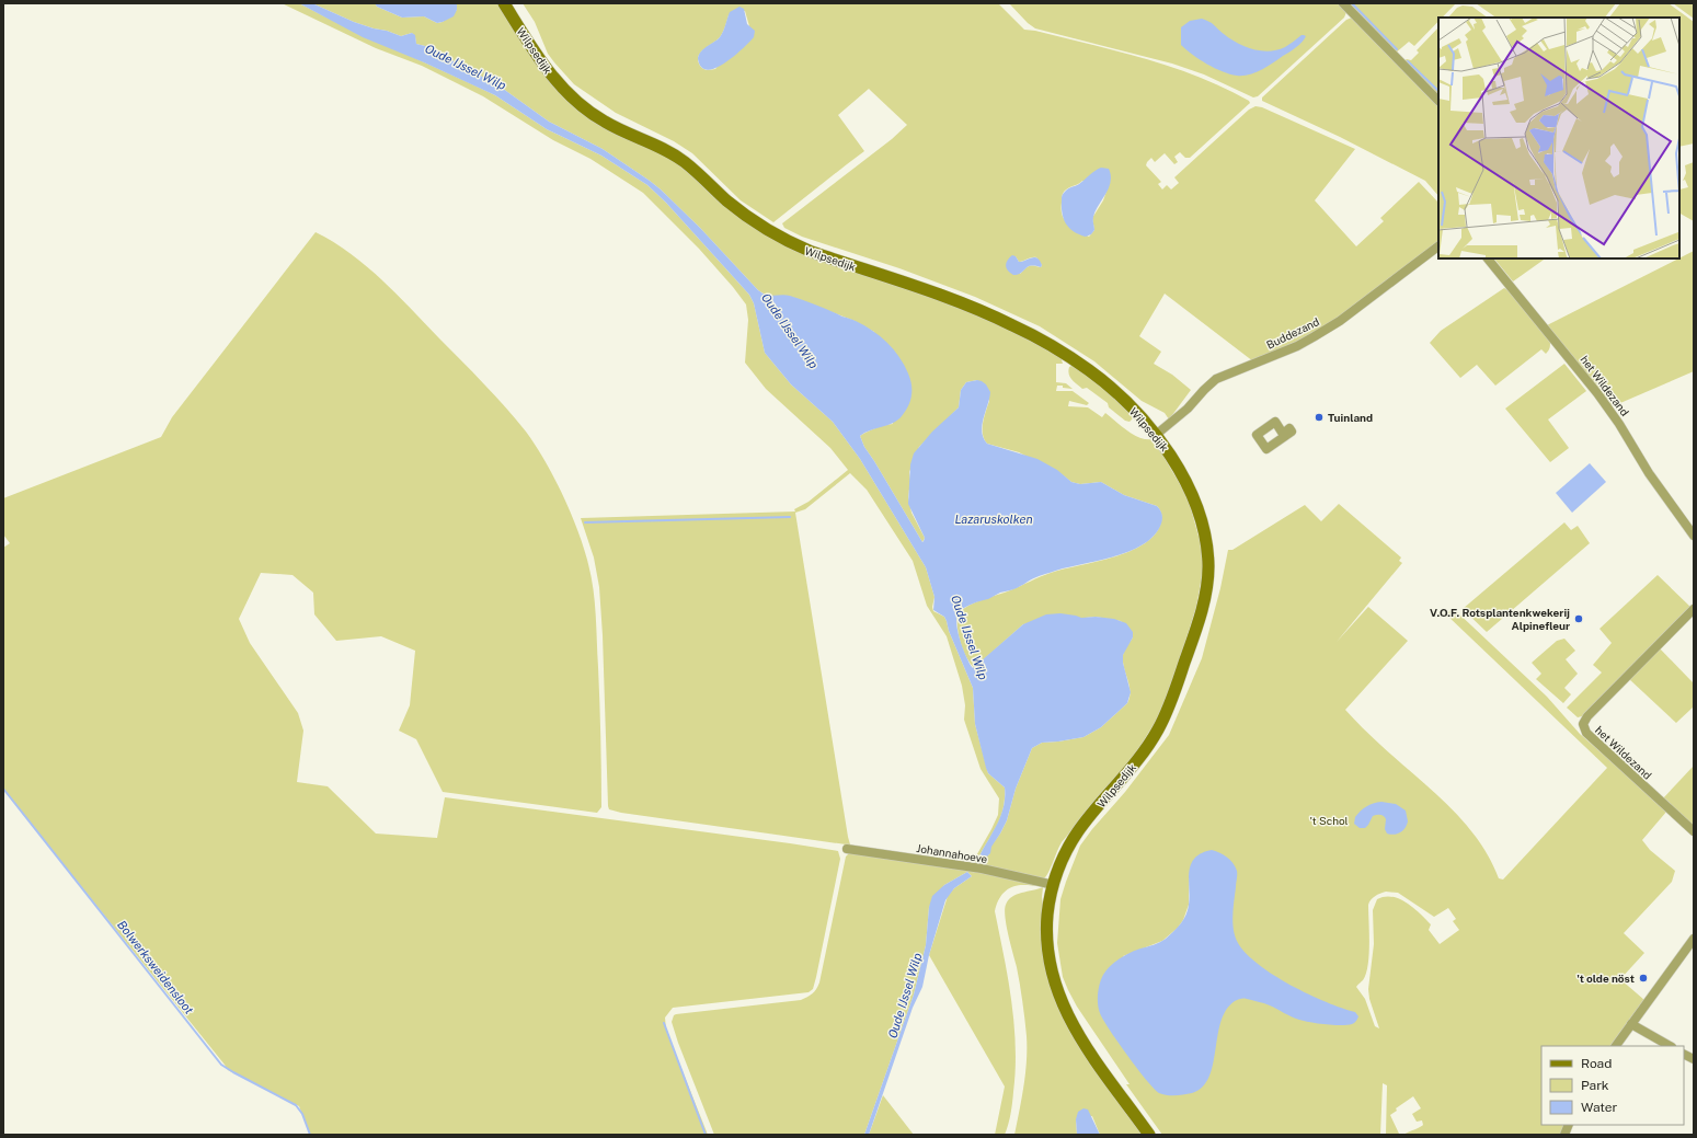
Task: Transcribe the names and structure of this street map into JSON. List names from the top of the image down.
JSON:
{
  "streets": {
    "main road": ["Wilpsedijk"],
    "street": ["Buddezand", "het Wildezand", "Johannahoeve"]
  },
  "crossings": [
    ["Wilpsedijk", "Buddezand"],
    ["Wilpsedijk", "Johannahoeve"]
  ],
  "water": ["Oude IJssel Wilp", "Lazaruskolken", "Bolwerksweidensloot"],
  "parks": ["'t Schol"],
  "places": ["Tuinland", "V.O.F. Rotsplantenkwekerij Alpinefleur", "'t olde nöst"],
  "legend": ["Road", "Park", "Water"]
}
